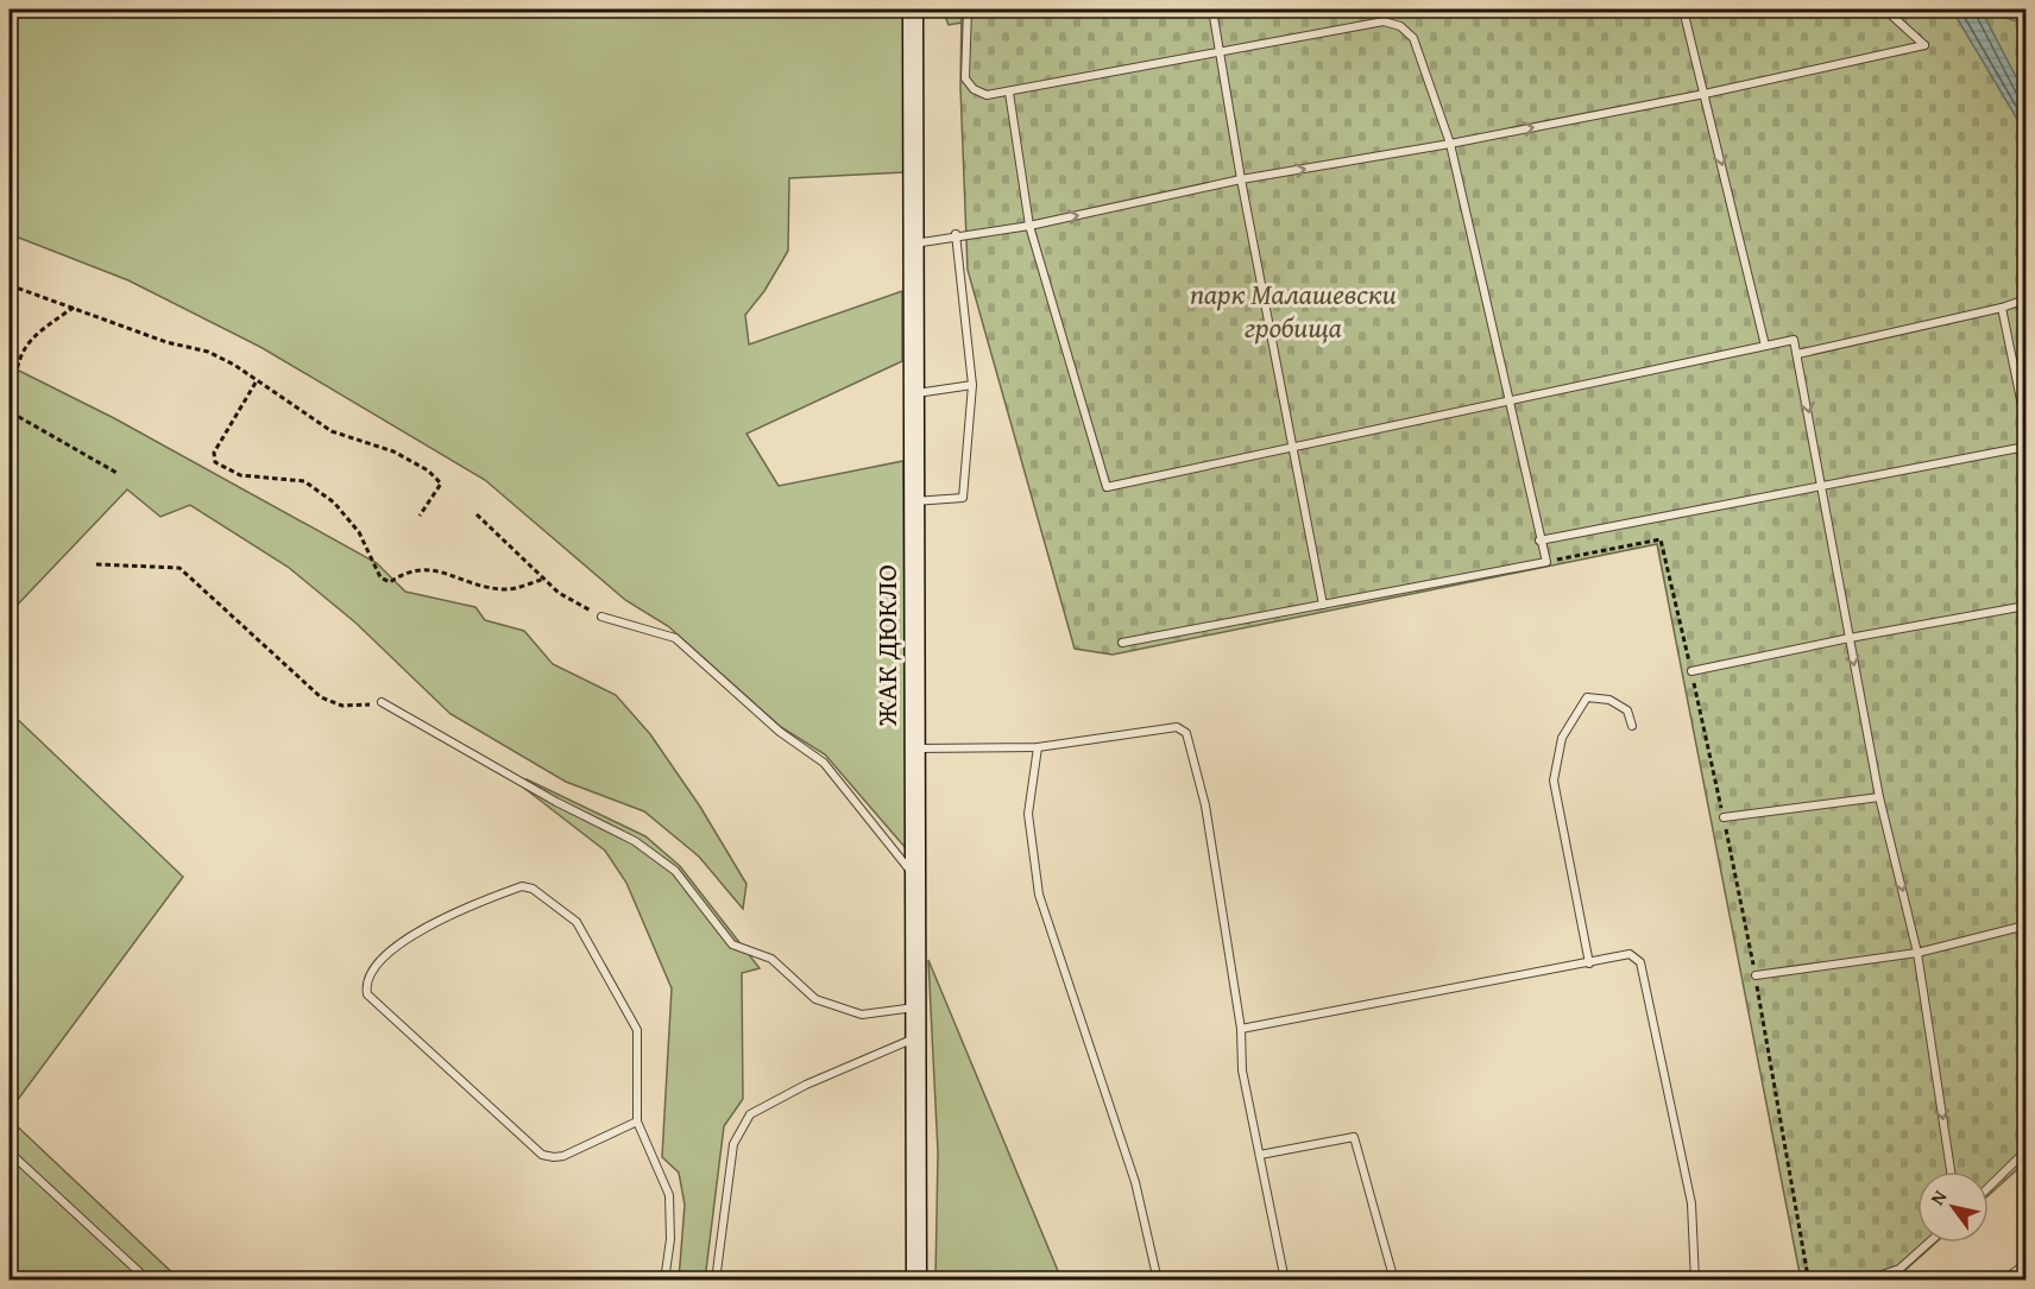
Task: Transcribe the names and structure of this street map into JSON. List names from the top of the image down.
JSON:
{
  "streets": {
    "street": ["ЖАК ДЮКЛО"]
  },
  "parks": ["парк Малашевски гробища"],
  "north": "top left"
}
